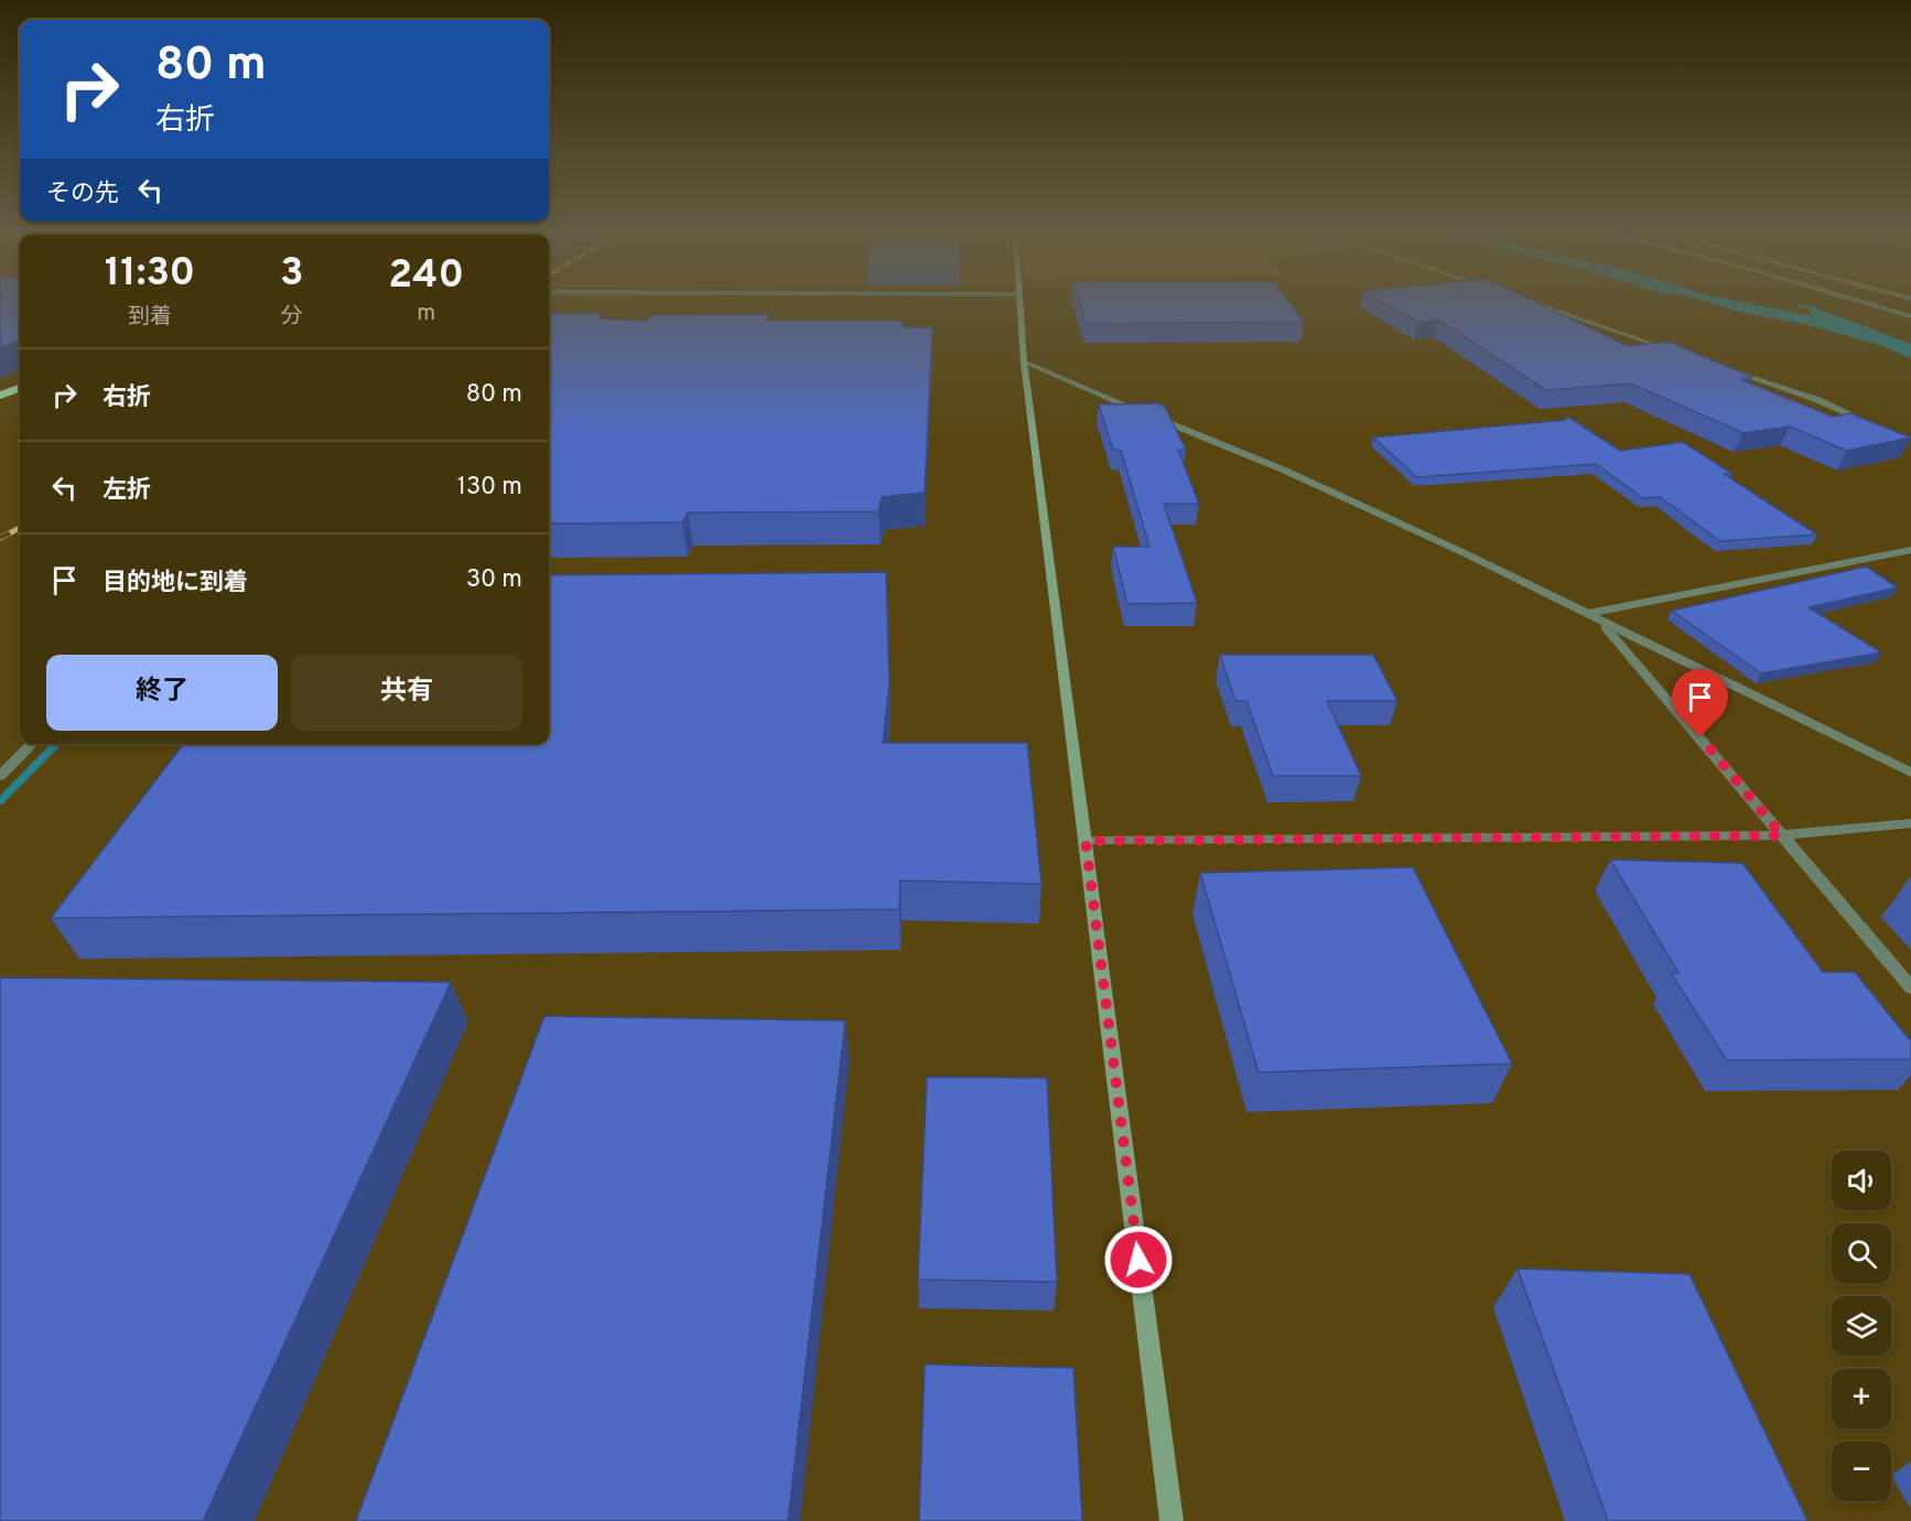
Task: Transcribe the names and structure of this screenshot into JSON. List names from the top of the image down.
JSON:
{
  "page": {
    "turn": ["80 m", "右折"],
    "then": "その先",
    "eta": [
      "11:30",
      "到着",
      "3",
      "分",
      "240",
      "m"
    ],
    "list": [
      {
        "name": "右折",
        "value": "80 m"
      },
      {
        "name": "左折",
        "value": "130 m"
      },
      {
        "name": "目的地に到着",
        "value": "30 m"
      }
    ],
    "buttons": ["終了", "共有"],
    "map_buttons": ["+", "−"]
  }
}
